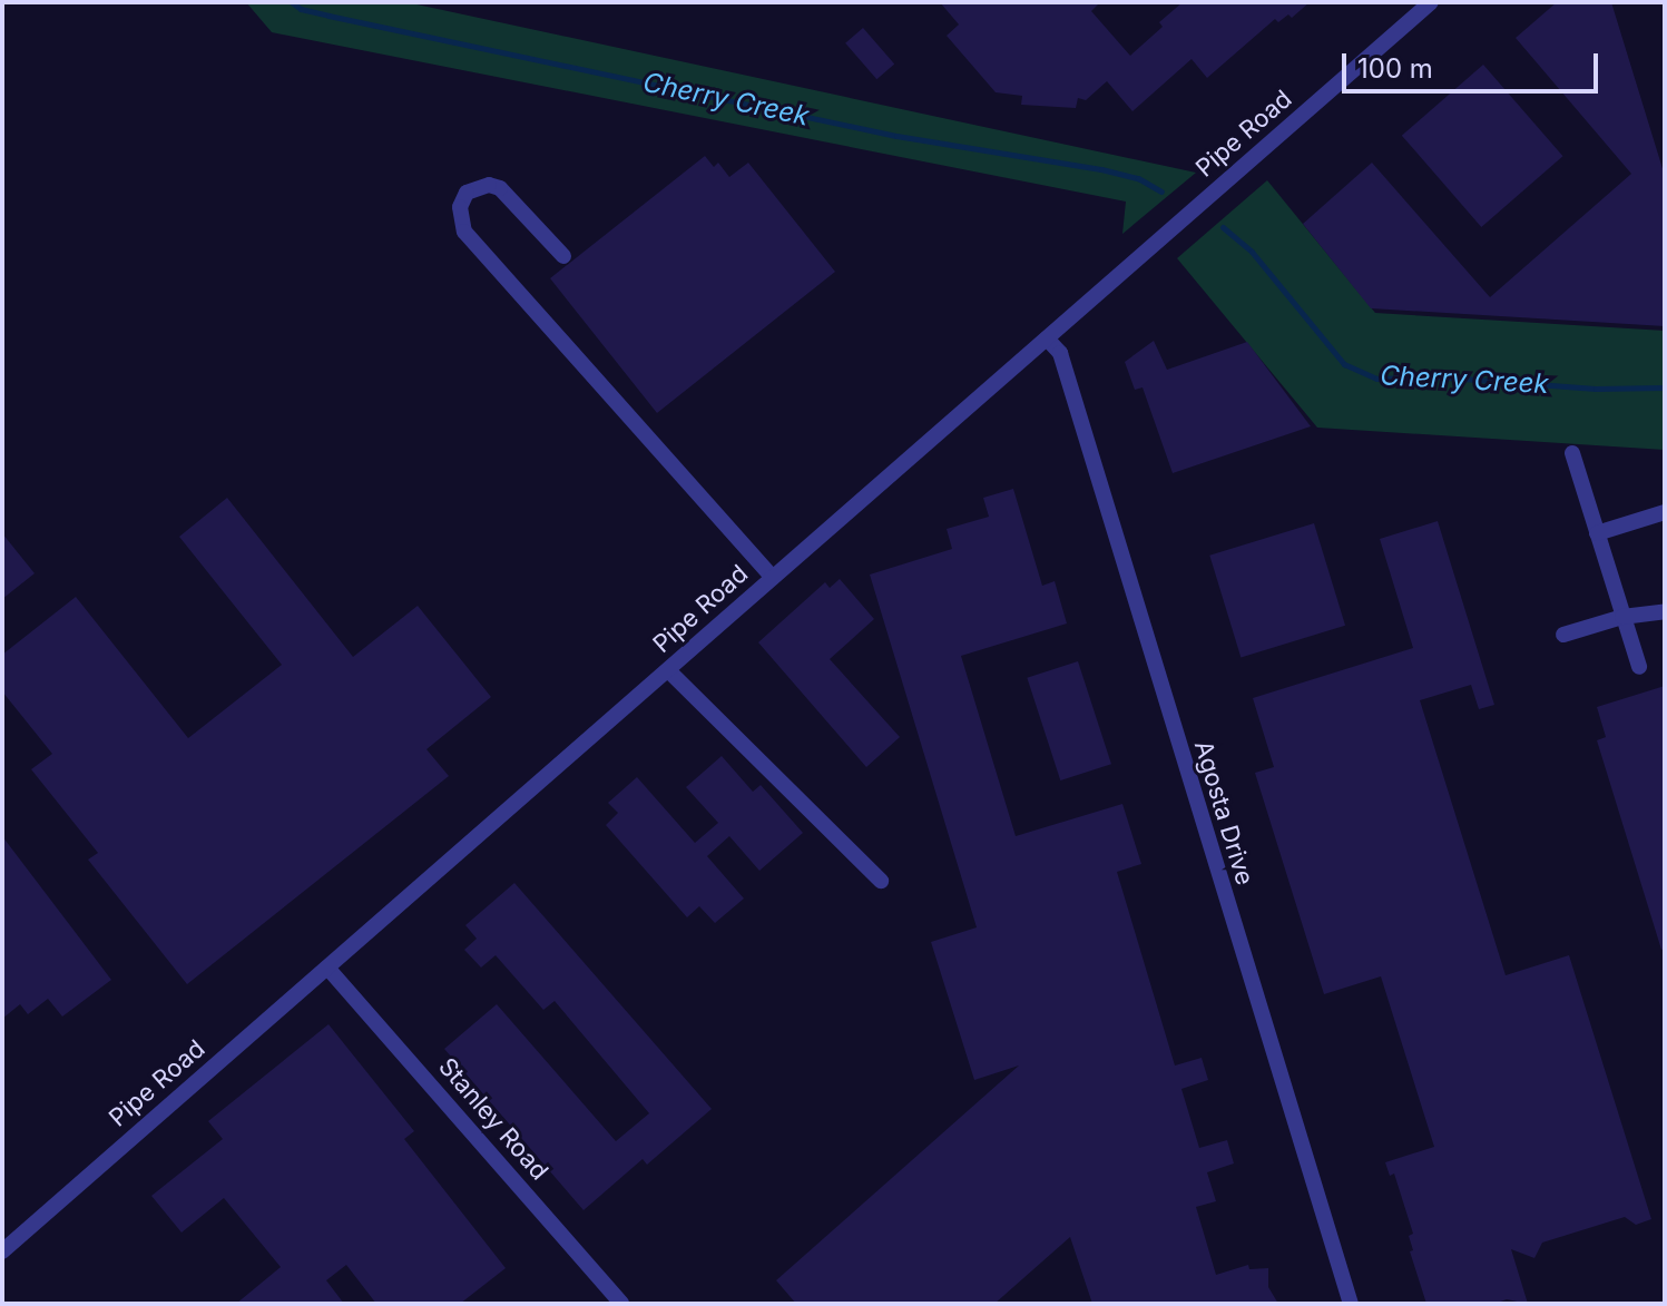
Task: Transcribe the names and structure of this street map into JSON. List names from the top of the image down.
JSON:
{
  "streets": {
    "street": ["Pipe Road", "Agosta Drive", "Stanley Road"]
  },
  "crossings": [
    ["Pipe Road", "Agosta Drive"],
    ["Pipe Road", "Stanley Road"]
  ],
  "water": ["Cherry Creek"],
  "scale_bar": "100 m"
}
